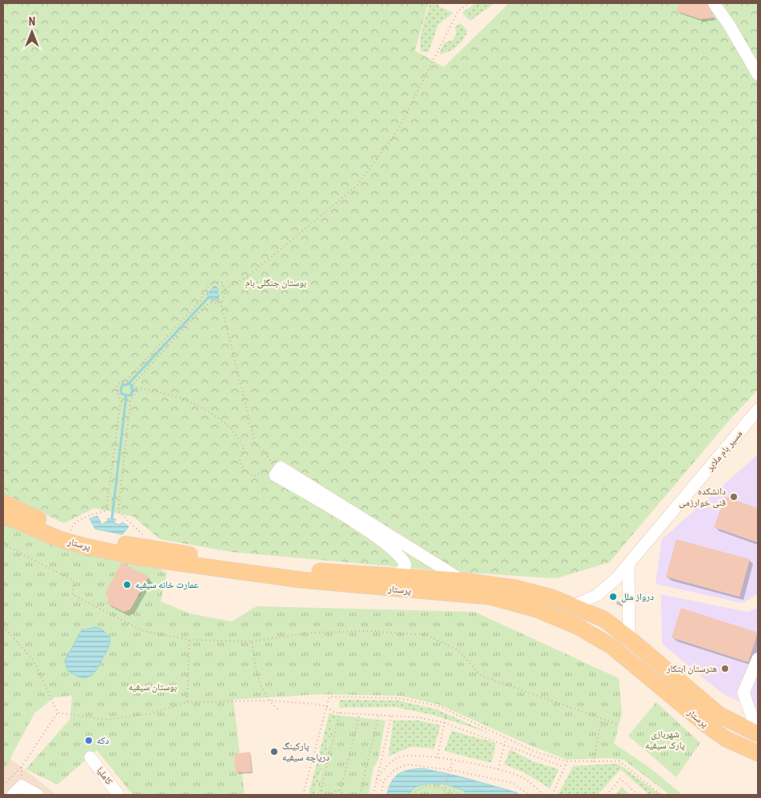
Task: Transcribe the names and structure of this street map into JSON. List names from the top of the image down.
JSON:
{
  "streets": {
    "main road": ["پرستار"],
    "street": ["مسیر بام ملایر", "کاملیا"]
  },
  "crossings": [
    ["مسیر بام ملایر", "پرستار"]
  ],
  "parks": ["بوستان جنگلی بام", "بوستان سیفیه", "شهربازی پارک سیفیه"],
  "places": [
    "دانشکده فنی خوارزمی",
    "عمارت خانه سیفیه",
    "درواز ملل",
    "هنرستان ابتکار",
    "دکه",
    "پارکینگ دریاچه سیفیه"
  ],
  "north": "top"
}
